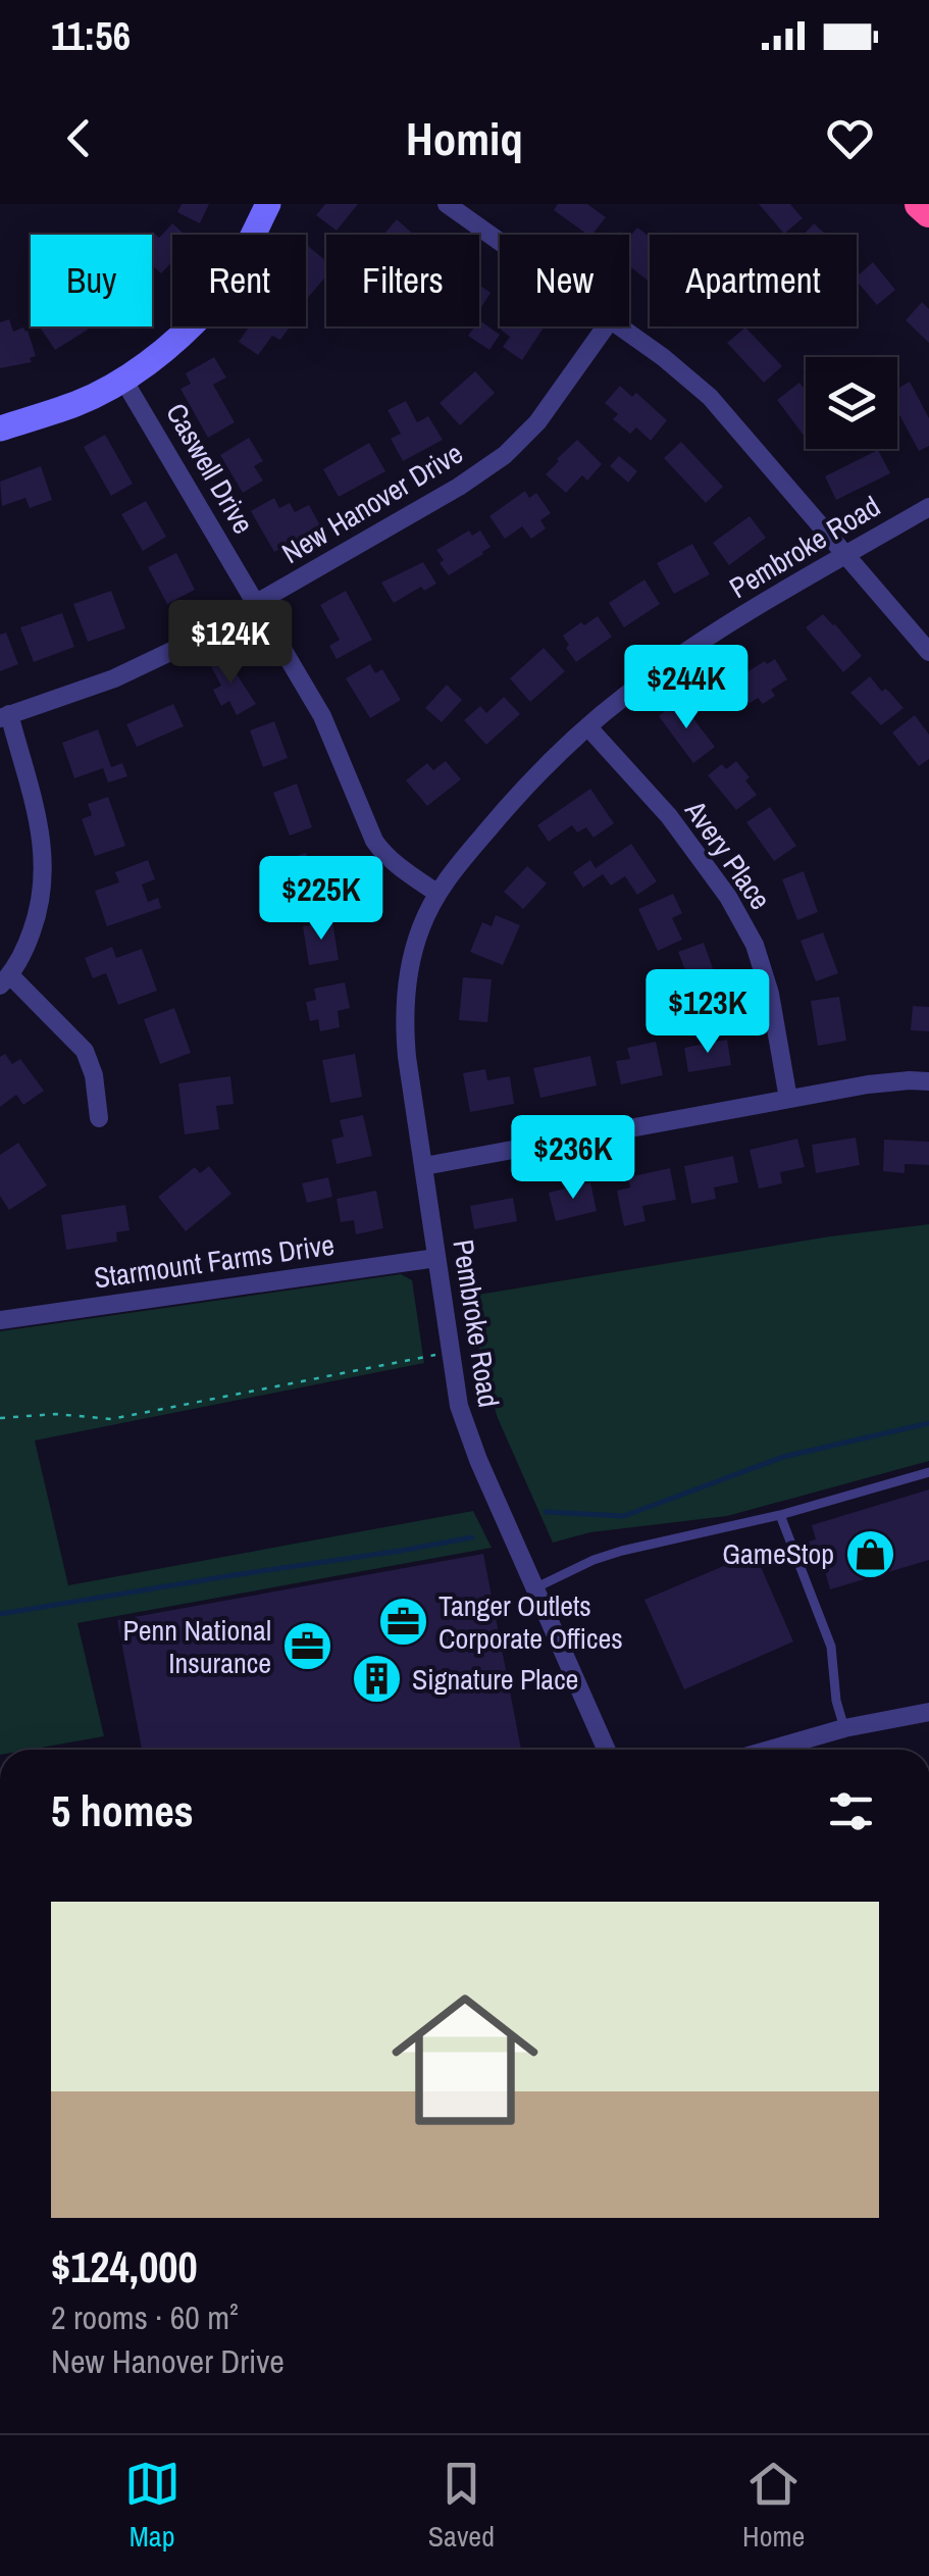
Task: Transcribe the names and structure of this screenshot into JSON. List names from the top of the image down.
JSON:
{
  "streets": {
    "street": [
      "Caswell Drive",
      "New Hanover Drive",
      "Pembroke Road",
      "Avery Place",
      "Starmount Farms Drive"
    ]
  },
  "crossings": [
    ["Caswell Drive", "New Hanover Drive"],
    ["Caswell Drive", "Pembroke Road"],
    ["Pembroke Road", "Avery Place"],
    ["Pembroke Road", "Starmount Farms Drive"]
  ],
  "places": {
    "shop": ["GameStop"],
    "office": ["Tanger Outlets Corporate Offices", "Penn National Insurance"],
    "building": ["Signature Place"]
  },
  "page": {
    "status": "11:56",
    "header": "Homiq",
    "chip": [
      "Buy",
      "Rent",
      "Filters",
      "New",
      "Apartment"
    ],
    "price": [
      "$124K",
      "$244K",
      "$225K",
      "$123K",
      "$236K"
    ],
    "heading": "5 homes",
    "list": [
      {
        "name": "$124,000",
        "note": "2 rooms · 60 m² · New Hanover Drive"
      }
    ],
    "tabs": ["Map", "Saved", "Home"]
  }
}
